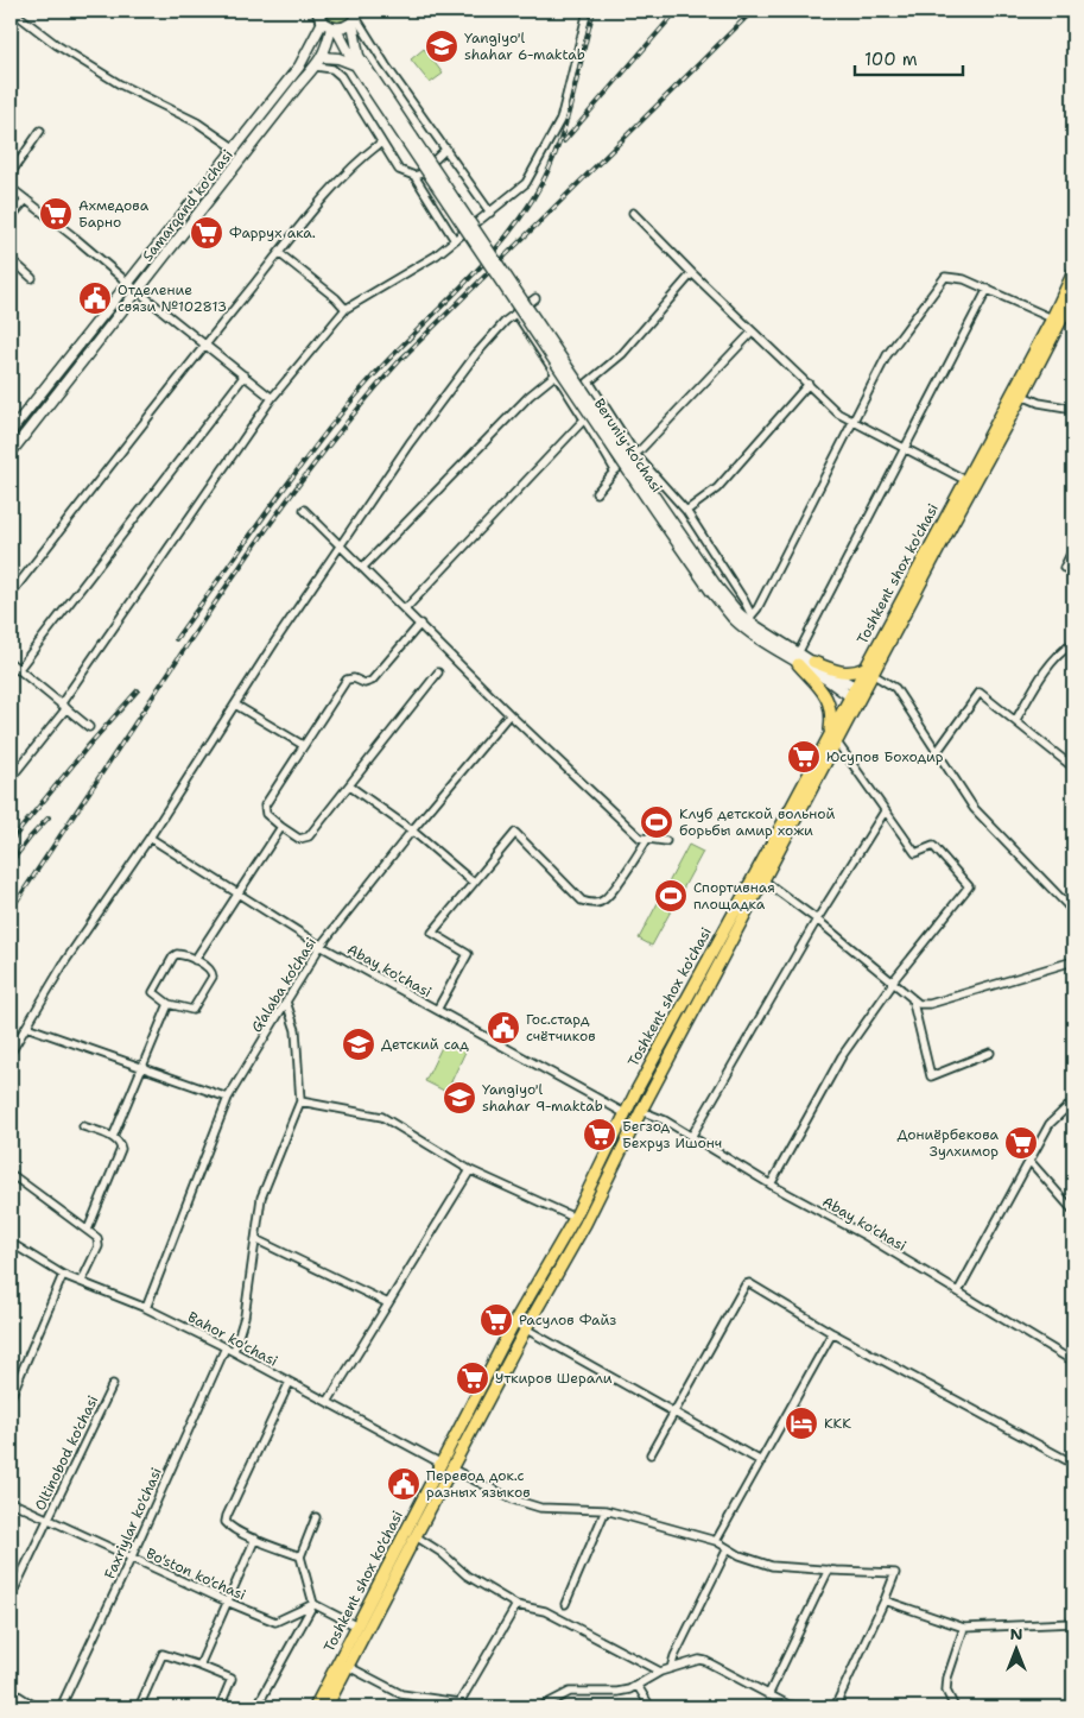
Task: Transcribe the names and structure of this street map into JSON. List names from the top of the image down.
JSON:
{
  "streets": {
    "main road": ["Samarqand ko'chasi", "Beruniy ko'chasi", "Toshkent shox ko'chasi"],
    "street": [
      "Abay ko'chasi",
      "G’alaba ko’chasi",
      "Bahor ko'chasi",
      "Oltinobod ko'chasi",
      "Faxriylar ko'chasi",
      "Bo'ston ko'chasi"
    ]
  },
  "crossings": [
    ["Samarqand ko'chasi", "Beruniy ko'chasi"],
    ["Beruniy ko'chasi", "Toshkent shox ko'chasi"],
    ["Toshkent shox ko'chasi", "Abay ko'chasi"],
    ["Toshkent shox ko'chasi", "Bahor ko'chasi"],
    ["Abay ko'chasi", "G’alaba ko’chasi"],
    ["G’alaba ko’chasi", "Bahor ko'chasi"],
    ["Bahor ko'chasi", "Faxriylar ko'chasi"],
    ["Oltinobod ko'chasi", "Bo'ston ko'chasi"],
    ["Faxriylar ko'chasi", "Bo'ston ko'chasi"]
  ],
  "places": {
    "school or university": ["Yangiyo'l shahar 6-maktab", "Детский сад", "Yangiyo'l shahar 9-maktab"],
    "supermarket": [
      "Ахмедова Барно",
      "Фаррух ака.",
      "Юсупов Боходир",
      "Бегзод Бехруз Ишонч",
      "Дониёрбекова Зулхимор",
      "Расулов Файз",
      "Уткиров Шерали"
    ],
    "public building": ["Отделение связи №102813", "Гос.стард счётчиков", "Перевод док.с разных языков"],
    "sports": ["Клуб детской вольной борьбы амир хожи", "Спортивная площадка"],
    "hotel": ["KKK"]
  },
  "scale_bar": "100 m",
  "north": "top"
}
